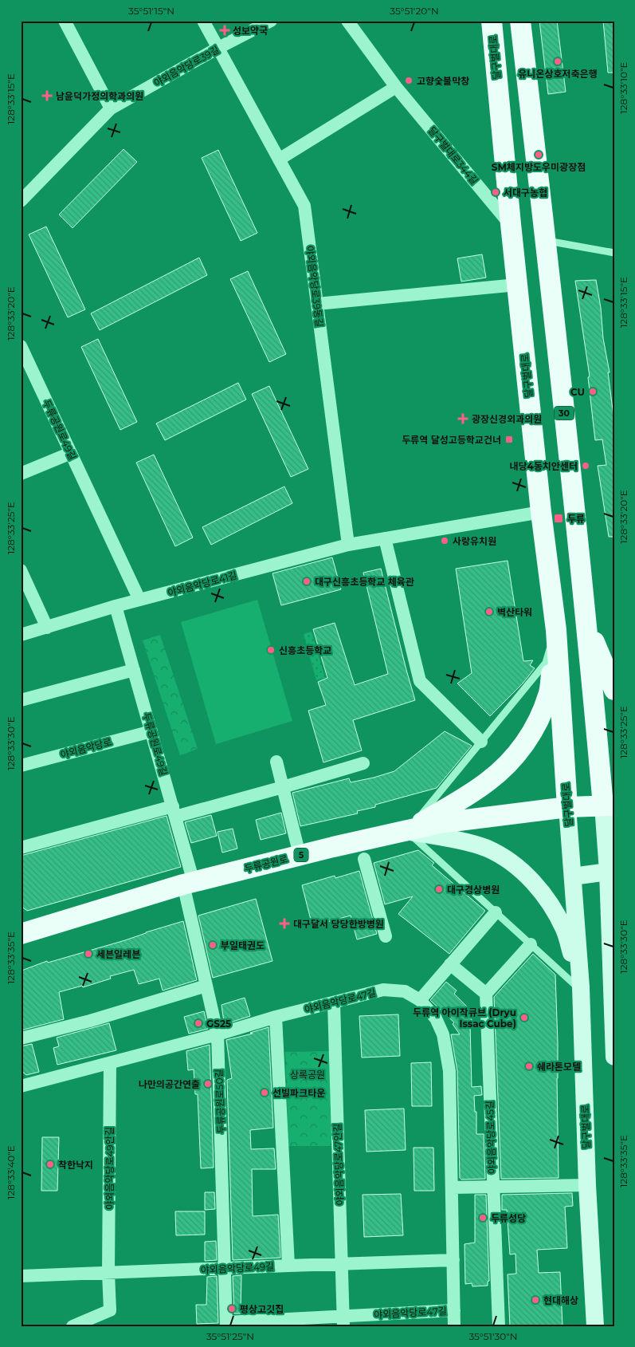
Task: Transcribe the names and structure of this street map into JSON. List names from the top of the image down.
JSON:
{
  "streets": {
    "main road": [
      "달구벌대로",
      "30",
      "5",
      "두류공원로"
    ],
    "street": [
      "야외음악당로39길",
      "달구벌대로344길",
      "야외음악당로39동길",
      "두류공원로49길",
      "야외음악당로41길",
      "야외음악당로",
      "야외음악당로47길",
      "두류공원로50길",
      "야외음악당로45길",
      "야외음악당로47안길",
      "야외음악당로49안길",
      "야외음악당로49길"
    ]
  },
  "crossings": [
    ["달구벌대로", "달구벌대로344길"],
    ["달구벌대로", "야외음악당로41길"],
    ["달구벌대로", "두류공원로"],
    ["야외음악당로39길", "야외음악당로39동길"],
    ["야외음악당로39동길", "야외음악당로41길"],
    ["두류공원로49길", "야외음악당로41길"],
    ["두류공원로49길", "야외음악당로"],
    ["두류공원로49길", "두류공원로"],
    ["두류공원로49길", "두류공원로50길"],
    ["두류공원로", "두류공원로50길"],
    ["야외음악당로47길", "두류공원로50길"],
    ["야외음악당로47길", "야외음악당로47안길"],
    ["야외음악당로47길", "야외음악당로49안길"],
    ["야외음악당로47길", "야외음악당로49길"],
    ["두류공원로50길", "야외음악당로47안길"],
    ["두류공원로50길", "야외음악당로49길"],
    ["야외음악당로47안길", "야외음악당로49길"],
    ["야외음악당로49안길", "야외음악당로49길"]
  ],
  "parks": ["상록공원"],
  "places": {
    "health": [
      "성보약국",
      "남윤덕가정의학과의원",
      "광장신경외과의원",
      "대구달서 당당한방병원"
    ],
    "other": [
      "유니온상호저축은행",
      "고향숯불막창",
      "SM체지방도우미광장점",
      "서대구농협",
      "CU",
      "내당4동치안센터",
      "사랑유치원",
      "대구신흥초등학교 체육관",
      "벽산타워",
      "신흥초등학교",
      "대구경상병원",
      "부일태권도",
      "세븐일레븐",
      "두류역 아이작큐브 (Dryu Issac Cube)",
      "GS25",
      "쉐라톤모텔",
      "나만의공간연출",
      "선빌파크타운",
      "착한낙지",
      "두류성당",
      "현대해상",
      "평상고깃집"
    ],
    "transit": ["두류역 달성고등학교건너", "두류"]
  },
  "coordinates": [
    "35°51'15\"N",
    "35°51'20\"N",
    "128°33'10\"E",
    "128°33'15\"E",
    "128°33'20\"E",
    "128°33'25\"E",
    "128°33'30\"E",
    "128°33'35\"E",
    "128°33'40\"E",
    "35°51'25\"N",
    "35°51'30\"N"
  ]
}
